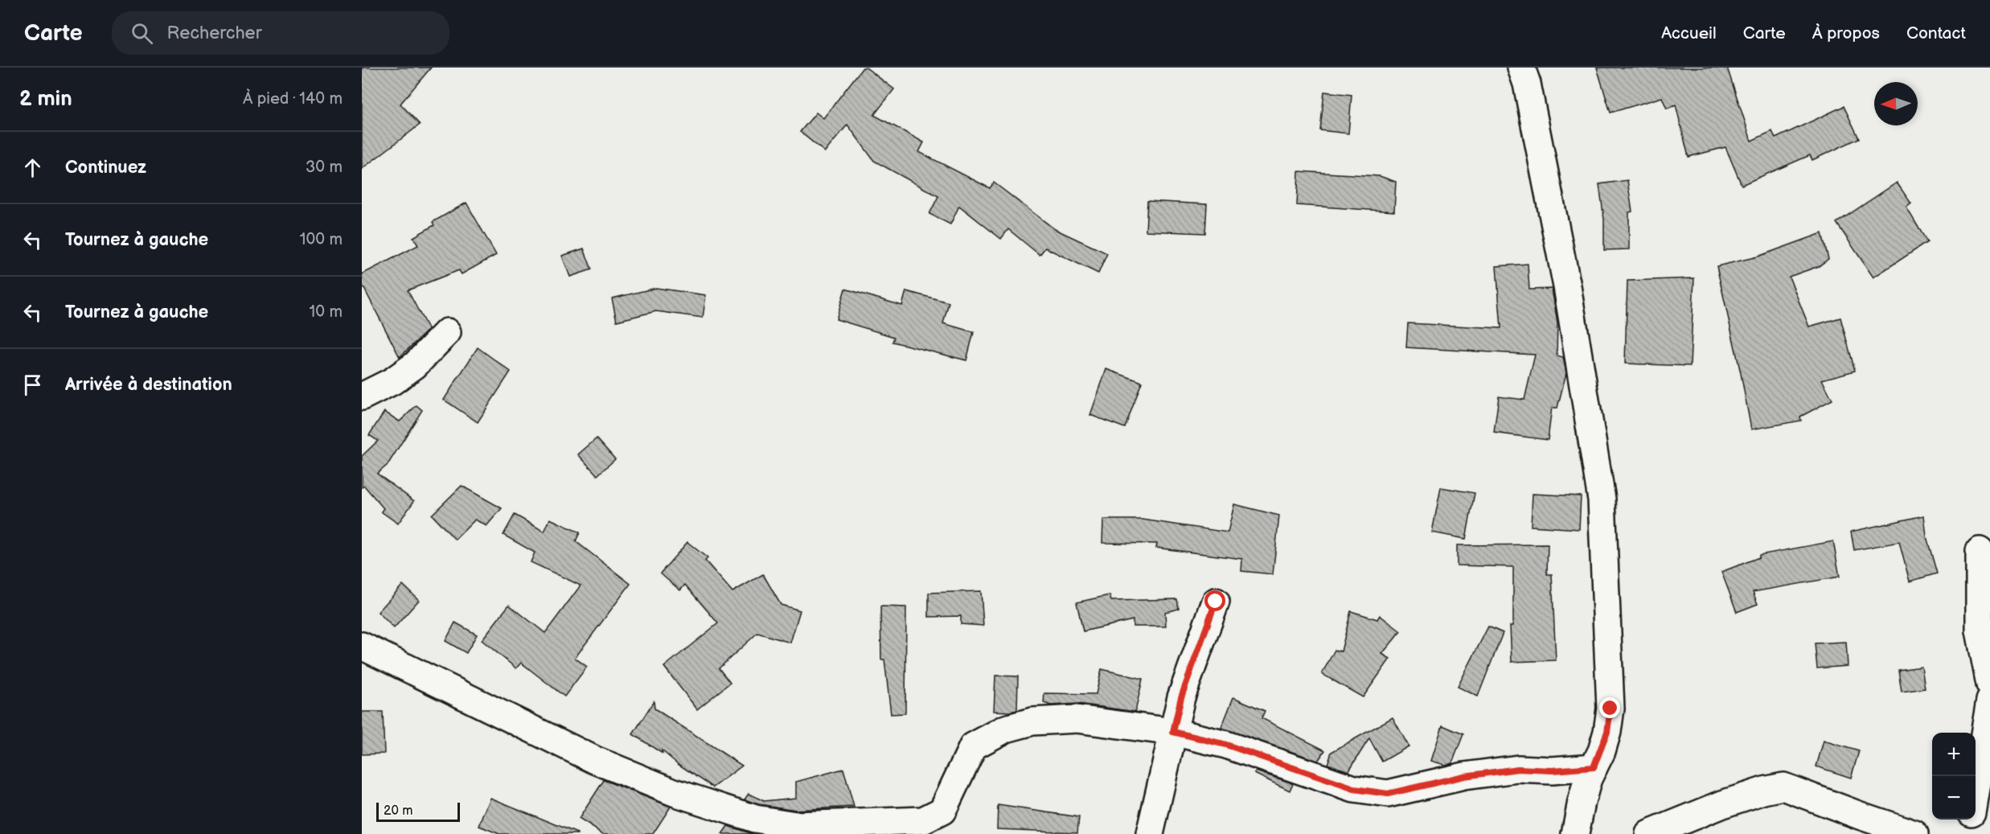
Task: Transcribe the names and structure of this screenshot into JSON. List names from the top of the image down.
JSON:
{
  "scale_bar": "20 m",
  "north": "left",
  "page": {
    "header": "Carte",
    "search": "Rechercher",
    "nav": [
      "Accueil",
      "Carte",
      "À propos",
      "Contact"
    ],
    "heading": ["2 min", "À pied · 140 m"],
    "list": [
      ["Continuez", "30 m"],
      ["Tournez à gauche", "100 m"],
      ["Tournez à gauche", "10 m"],
      "Arrivée à destination"
    ],
    "map_buttons": ["+", "−"],
    "scale": "20 m"
  }
}
